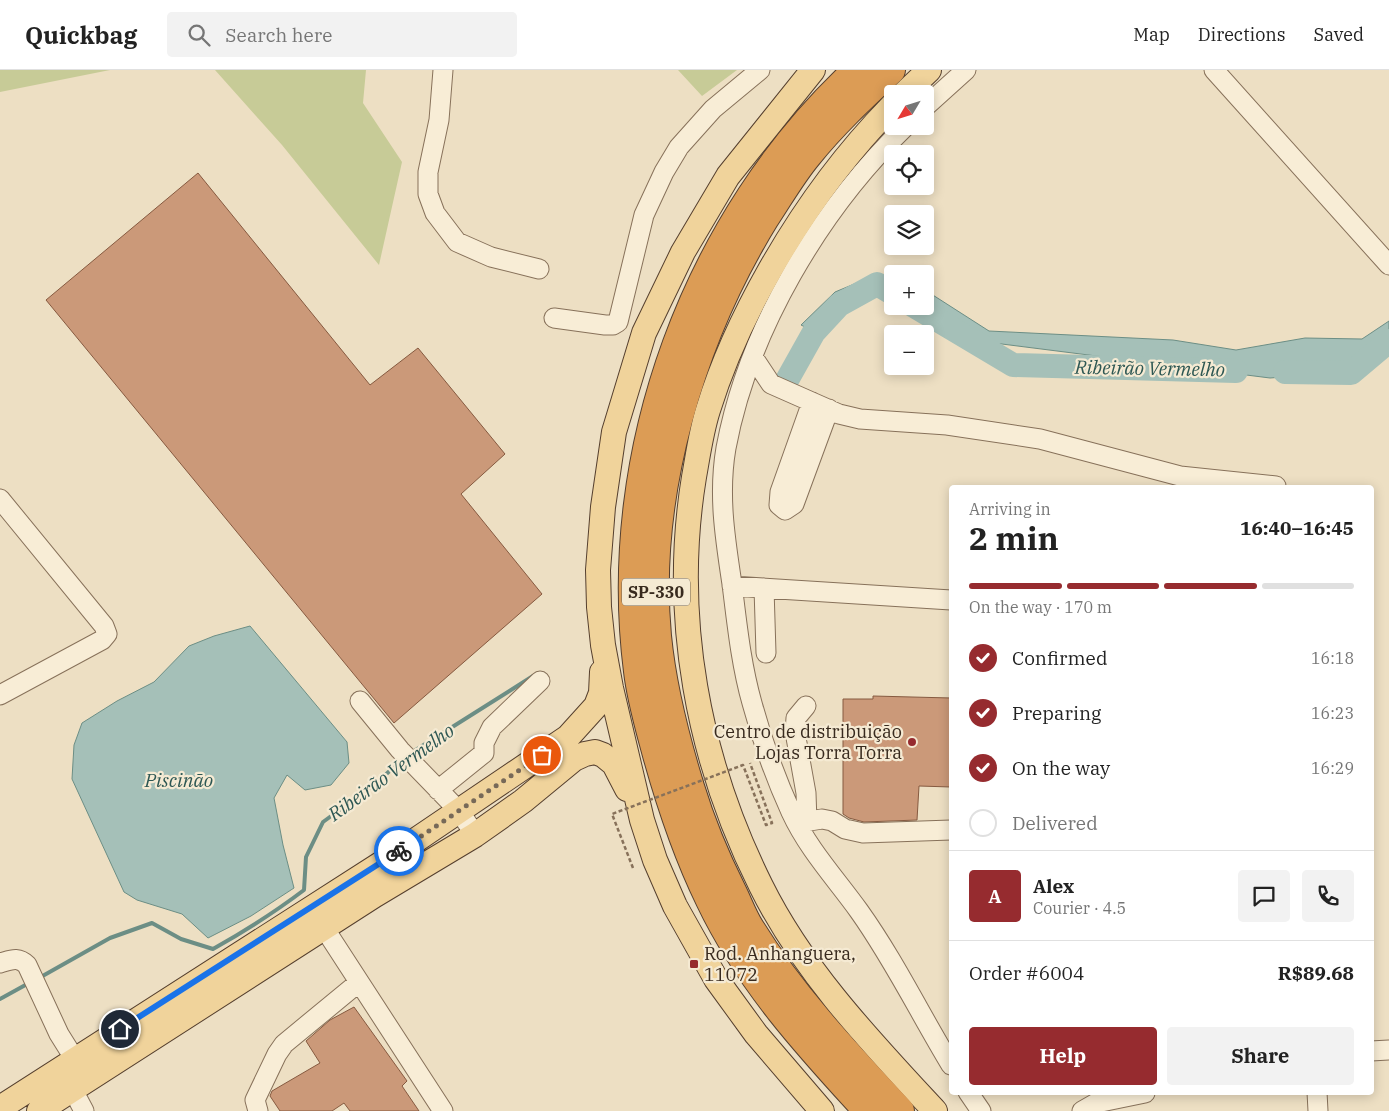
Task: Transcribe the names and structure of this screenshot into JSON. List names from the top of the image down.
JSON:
{
  "streets": {
    "highway": ["SP-330"]
  },
  "water": ["Ribeirão Vermelho", "Piscinão"],
  "places": {
    "other": ["Centro de distribuição Lojas Torra Torra"],
    "transit": ["Rod. Anhanguera, 11072"]
  },
  "north": "bottom left",
  "page": {
    "header": "Quickbag",
    "search": "Search here",
    "nav": ["Map", "Directions", "Saved"],
    "map_buttons": ["+", "−"],
    "heading": ["2 min", "Arriving in", "16:40–16:45"],
    "panel": [
      "Alex",
      "Courier · 4.5",
      "Order #6004",
      "R$89.68"
    ],
    "bar": "On the way · 170 m",
    "list": [
      ["Confirmed", "16:18"],
      ["Preparing", "16:23"],
      ["On the way", "16:29"],
      "Delivered"
    ],
    "round": "A",
    "buttons": ["Help", "Share"]
  }
}
